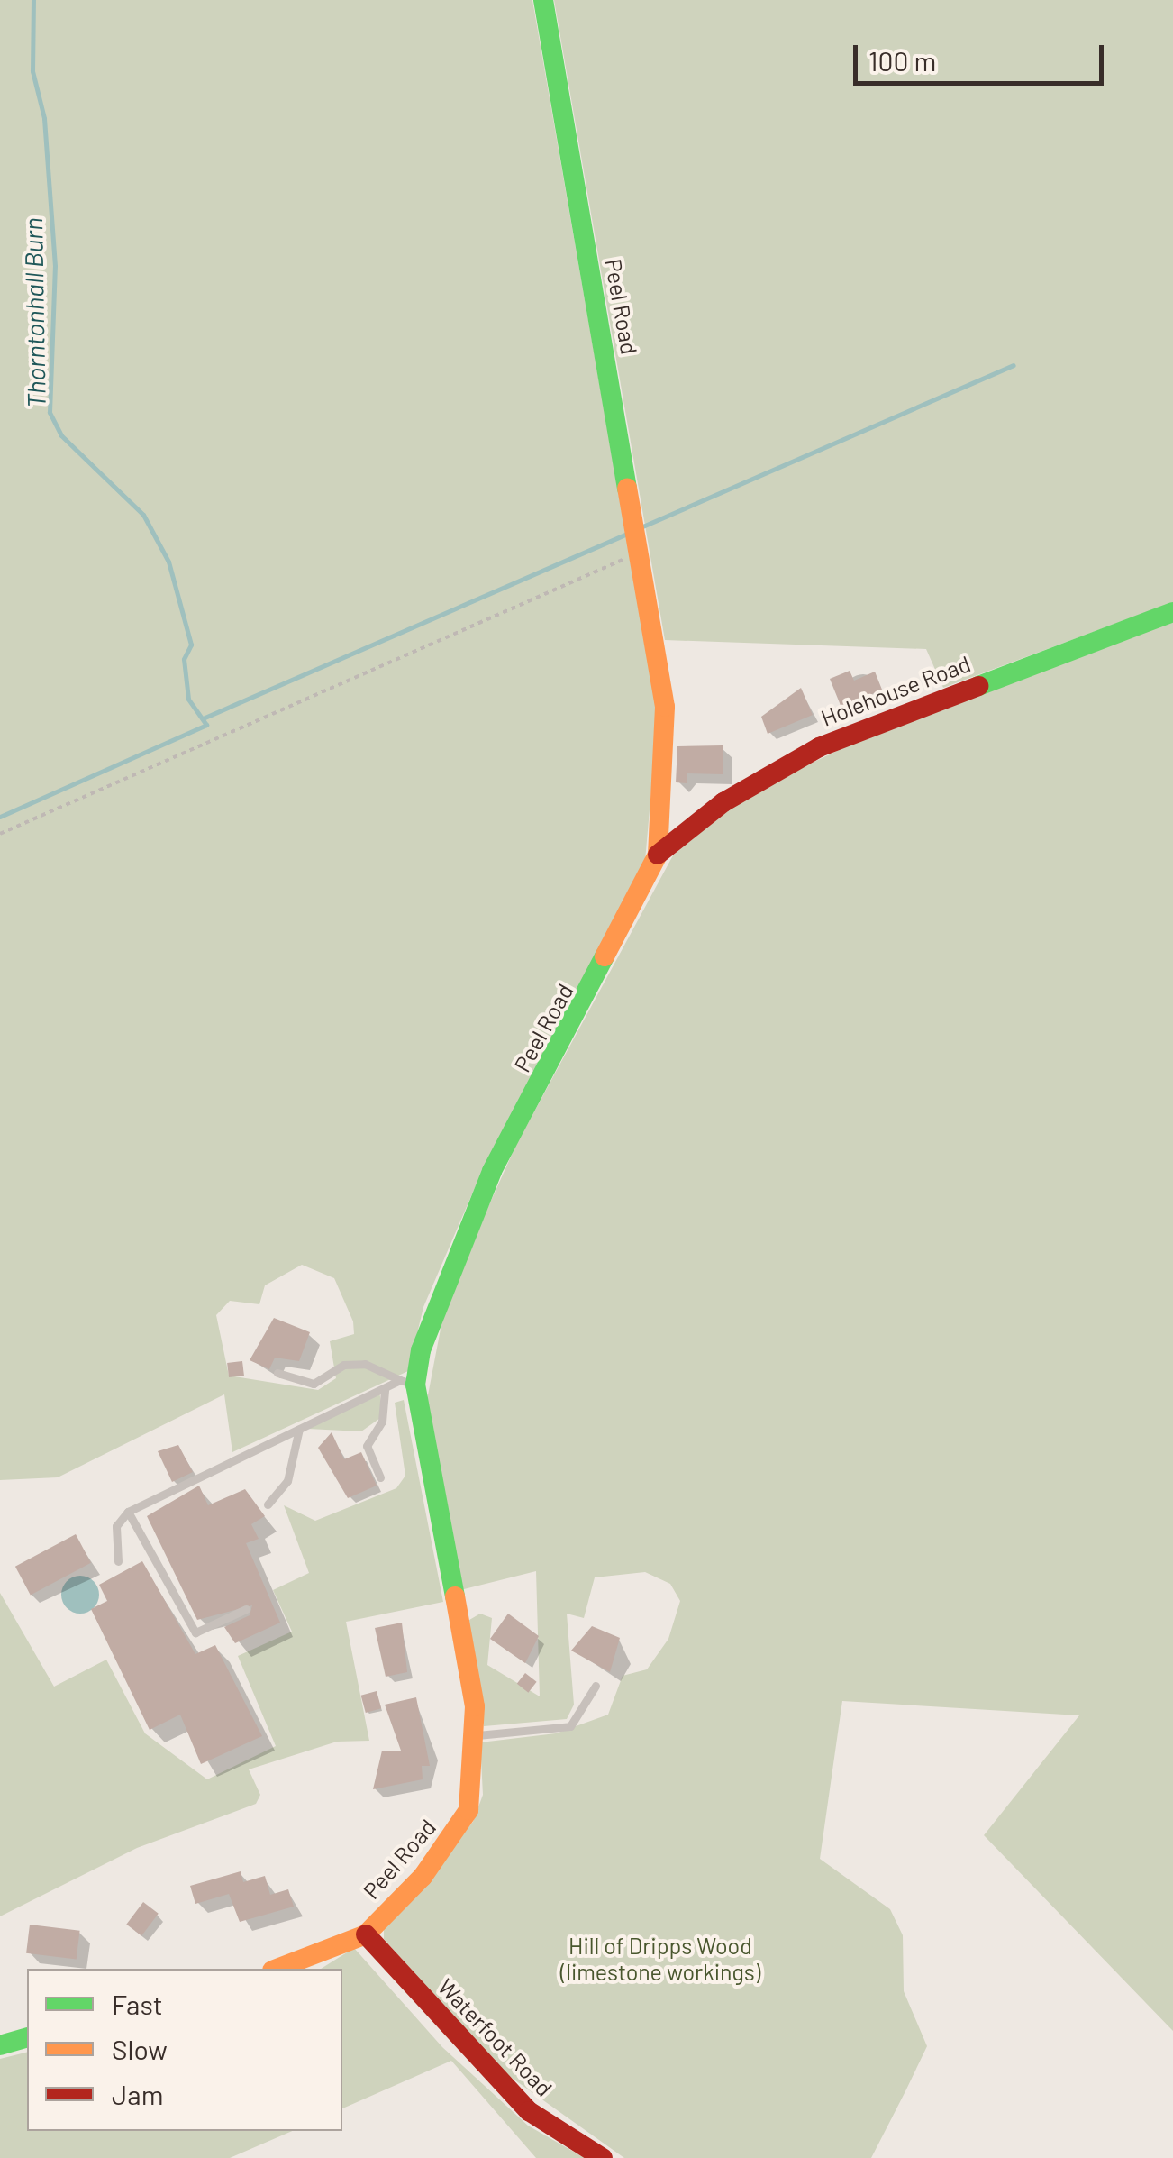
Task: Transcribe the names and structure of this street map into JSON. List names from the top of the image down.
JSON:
{
  "streets": {
    "street": ["Peel Road", "Holehouse Road", "Waterfoot Road"]
  },
  "crossings": [
    ["Peel Road", "Holehouse Road"],
    ["Peel Road", "Waterfoot Road"]
  ],
  "water": ["Thorntonhall Burn"],
  "parks": ["Hill of Dripps Wood (limestone workings)"],
  "legend": ["Fast", "Slow", "Jam"],
  "scale_bar": "100 m"
}
